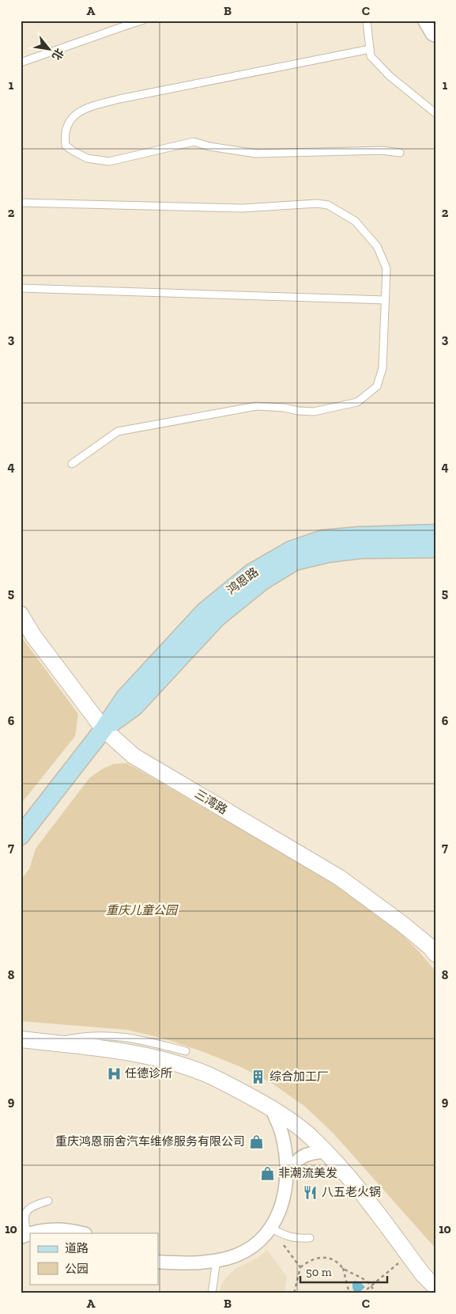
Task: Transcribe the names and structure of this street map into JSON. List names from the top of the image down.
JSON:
{
  "streets": {
    "main road": ["鸿恩路"],
    "street": ["三湾路"]
  },
  "crossings": [
    ["鸿恩路", "三湾路"]
  ],
  "parks": ["重庆儿童公园"],
  "places": {
    "hospital": ["任德诊所"],
    "building": ["综合加工厂"],
    "shop": ["重庆鸿恩丽舍汽车维修服务有限公司", "非潮流美发"],
    "restaurant": ["八五老火锅"]
  },
  "legend": ["道路", "公园"],
  "scale_bar": "50 m",
  "north": "bottom right",
  "grid": {
    "columns": ["A", "B", "C"],
    "rows": [
      "1",
      "2",
      "3",
      "4",
      "5",
      "6",
      "7",
      "8",
      "9",
      "10"
    ]
  }
}
